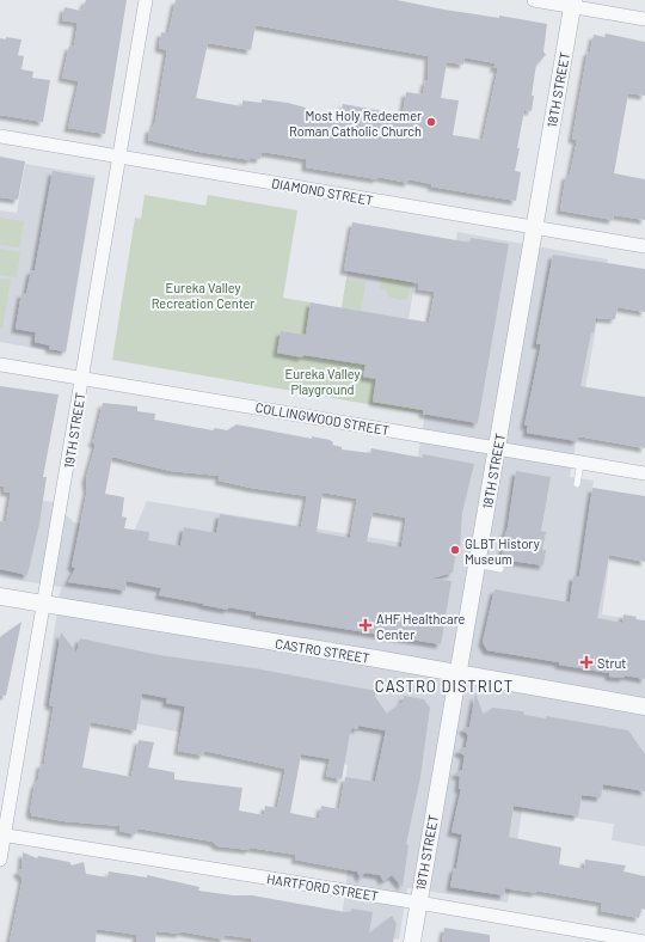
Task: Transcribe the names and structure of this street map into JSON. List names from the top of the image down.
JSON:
{
  "streets": {
    "street": [
      "18TH STREET",
      "DIAMOND STREET",
      "COLLINGWOOD STREET",
      "19TH STREET",
      "CASTRO STREET",
      "HARTFORD STREET"
    ]
  },
  "crossings": [
    ["18TH STREET", "DIAMOND STREET"],
    ["18TH STREET", "COLLINGWOOD STREET"],
    ["18TH STREET", "CASTRO STREET"],
    ["18TH STREET", "HARTFORD STREET"],
    ["DIAMOND STREET", "19TH STREET"],
    ["COLLINGWOOD STREET", "19TH STREET"],
    ["19TH STREET", "CASTRO STREET"],
    ["19TH STREET", "HARTFORD STREET"]
  ],
  "districts": ["CASTRO DISTRICT"],
  "parks": ["Eureka Valley Recreation Center", "Eureka Valley Playground"],
  "places": {
    "other": ["Most Holy Redeemer Roman Catholic Church", "GLBT History Museum"],
    "health": ["AHF Healthcare Center", "Strut"]
  }
}
